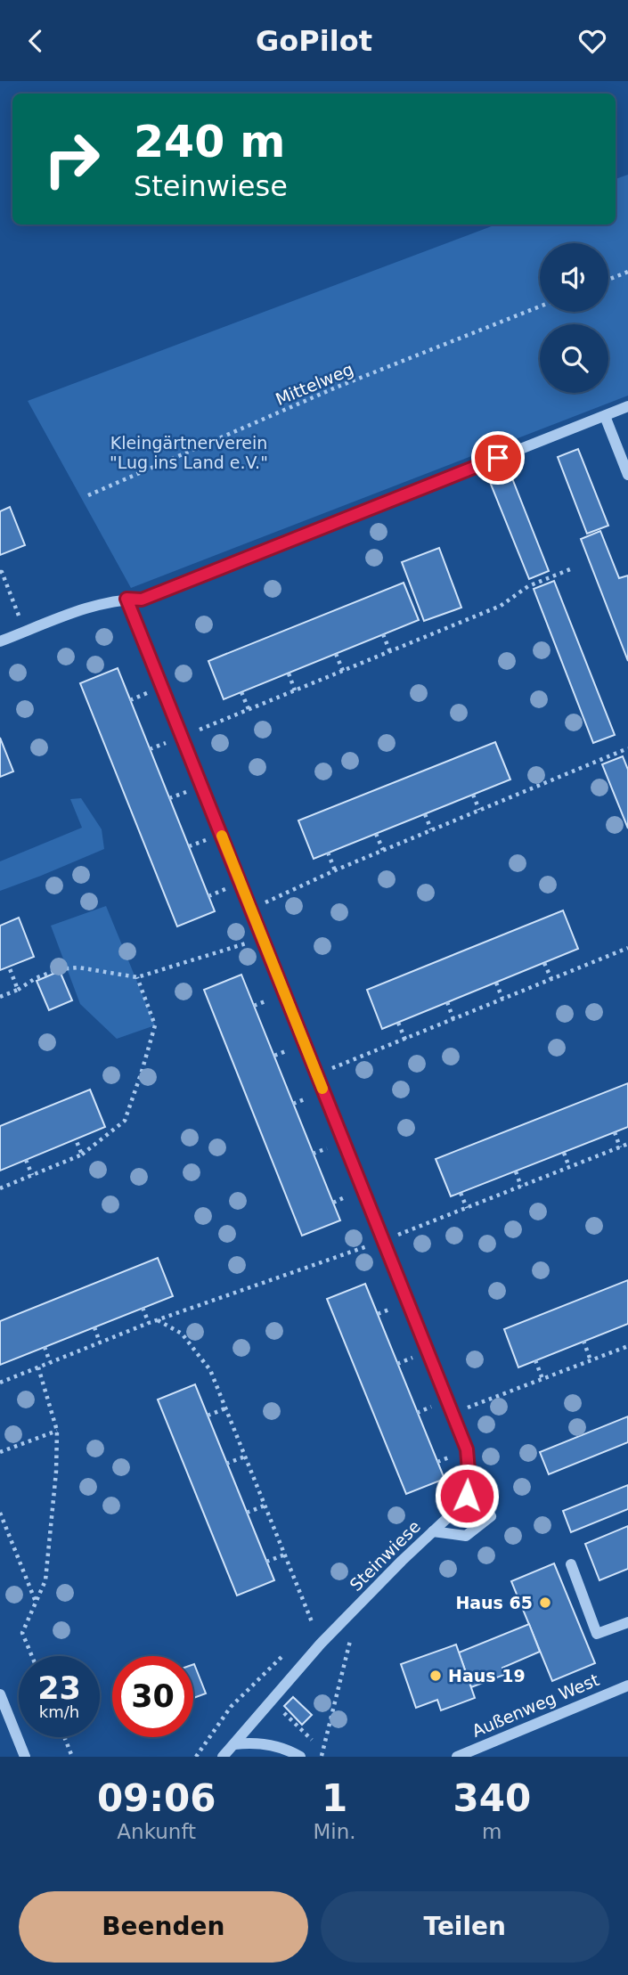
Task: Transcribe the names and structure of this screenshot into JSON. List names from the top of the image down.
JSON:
{
  "streets": {
    "street": ["Steinwiese", "Außenweg West"],
    "path": ["Mittelweg"]
  },
  "parks": ["Kleingärtnerverein \"Lug ins Land e.V.\""],
  "places": ["Haus 65", "Haus 19"],
  "page": {
    "header": "GoPilot",
    "turn": ["240 m", "Steinwiese"],
    "speed": "23 km/h",
    "limit": "30",
    "eta": [
      "09:06",
      "Ankunft",
      "1",
      "Min.",
      "340",
      "m"
    ],
    "buttons": ["Beenden", "Teilen"]
  }
}
